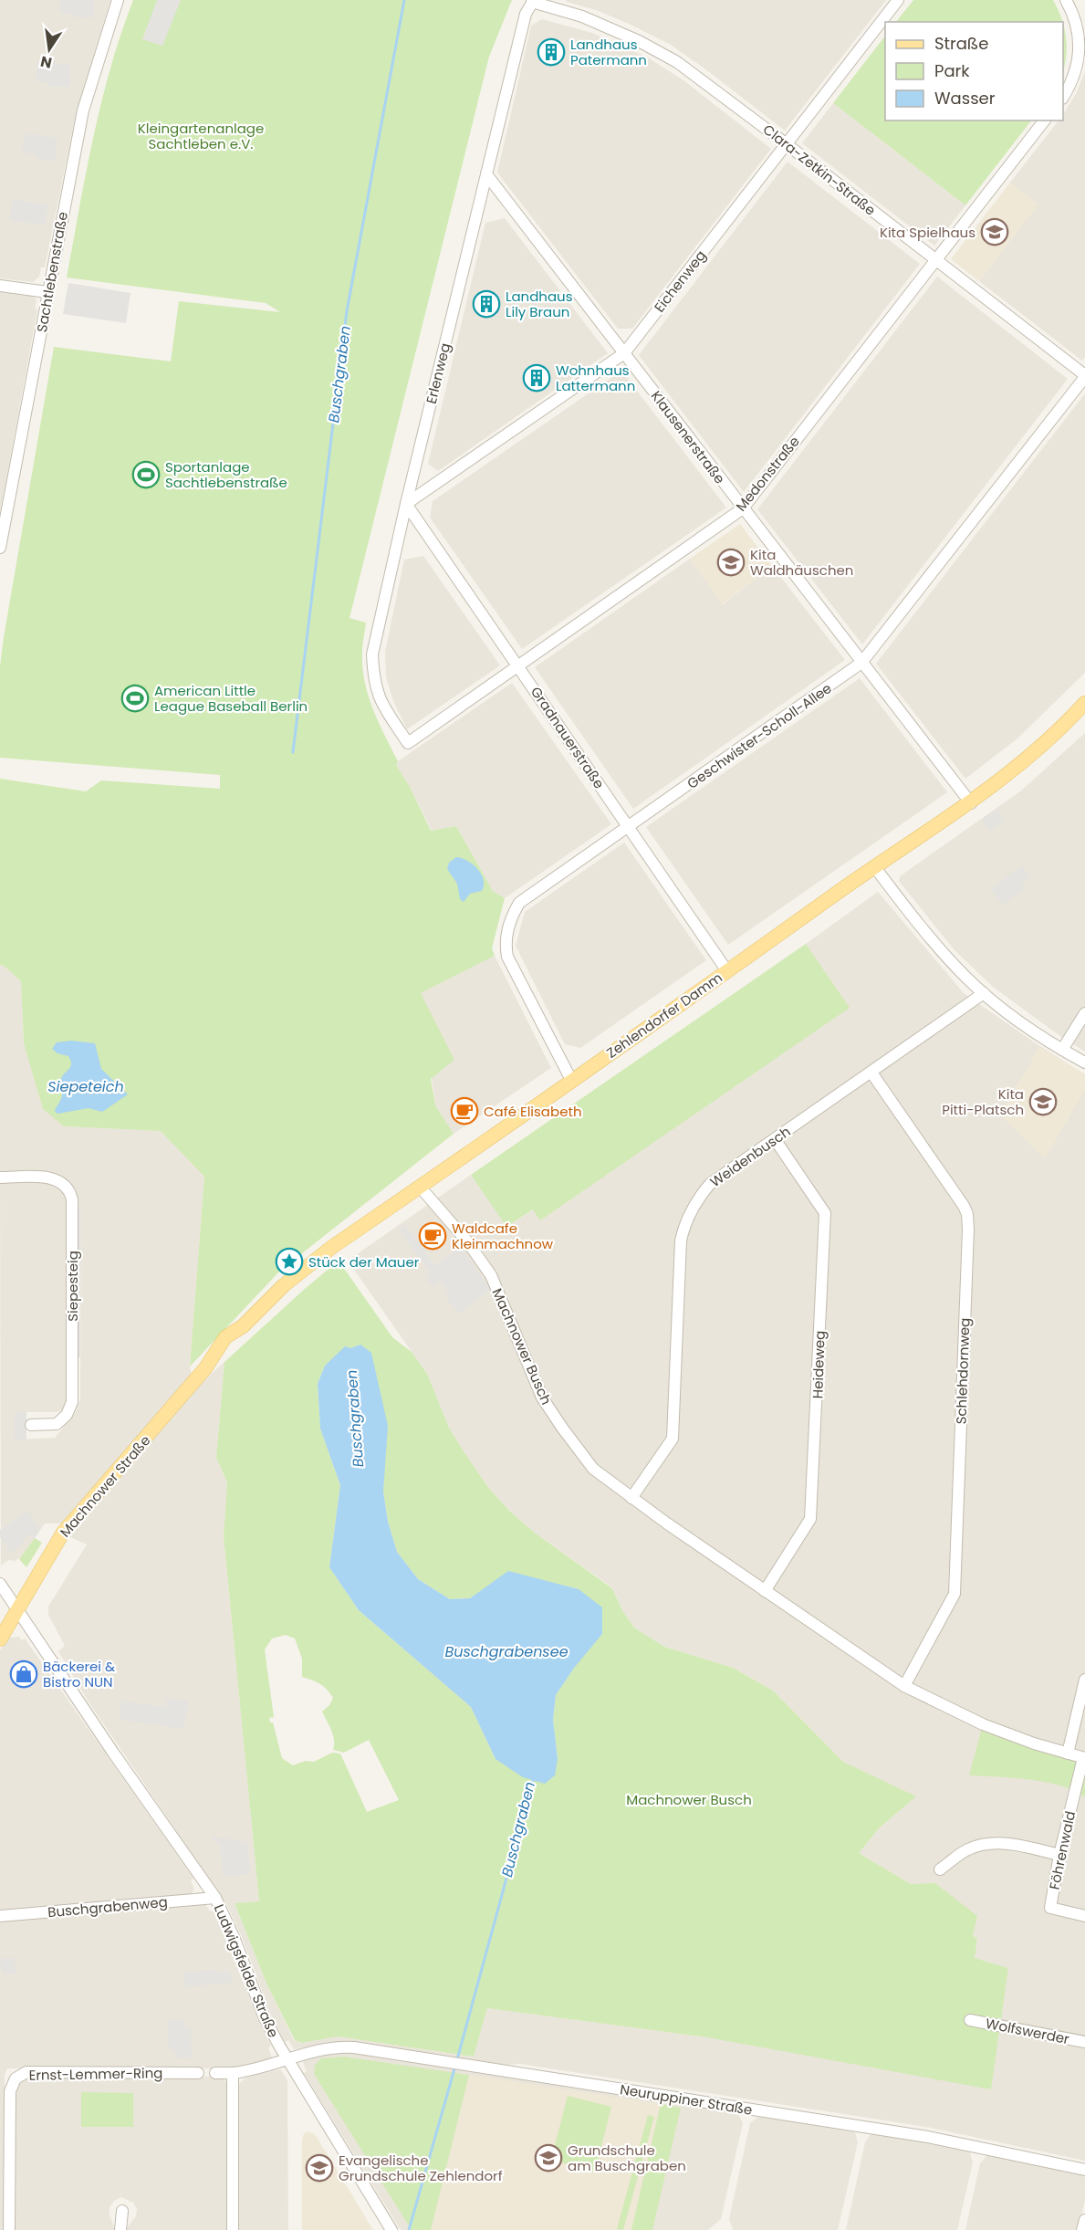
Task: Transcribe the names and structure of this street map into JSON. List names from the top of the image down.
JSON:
{
  "streets": {
    "main road": ["Zehlendorfer Damm", "Machnower Straße"],
    "street": [
      "Clara-Zetkin-Straße",
      "Sachtlebenstraße",
      "Eichenweg",
      "Erlenweg",
      "Klausenerstraße",
      "Medonstraße",
      "Geschwister-Scholl-Allee",
      "Gradnauerstraße",
      "Weidenbusch",
      "Siepesteig",
      "Machnower Busch",
      "Heideweg",
      "Schlehdornweg",
      "Föhrenwald",
      "Buschgrabenweg",
      "Ludwigsfelder Straße",
      "Wolfswerder",
      "Ernst-Lemmer-Ring",
      "Neuruppiner Straße"
    ]
  },
  "crossings": [
    ["Clara-Zetkin-Straße", "Eichenweg"],
    ["Clara-Zetkin-Straße", "Erlenweg"],
    ["Clara-Zetkin-Straße", "Medonstraße"],
    ["Clara-Zetkin-Straße", "Geschwister-Scholl-Allee"],
    ["Eichenweg", "Erlenweg"],
    ["Eichenweg", "Klausenerstraße"],
    ["Eichenweg", "Gradnauerstraße"],
    ["Erlenweg", "Klausenerstraße"],
    ["Erlenweg", "Medonstraße"],
    ["Erlenweg", "Gradnauerstraße"],
    ["Klausenerstraße", "Medonstraße"],
    ["Klausenerstraße", "Geschwister-Scholl-Allee"],
    ["Klausenerstraße", "Zehlendorfer Damm"],
    ["Medonstraße", "Gradnauerstraße"],
    ["Geschwister-Scholl-Allee", "Gradnauerstraße"],
    ["Geschwister-Scholl-Allee", "Zehlendorfer Damm"],
    ["Gradnauerstraße", "Zehlendorfer Damm"],
    ["Zehlendorfer Damm", "Machnower Busch"],
    ["Zehlendorfer Damm", "Machnower Straße"],
    ["Weidenbusch", "Machnower Busch"],
    ["Weidenbusch", "Heideweg"],
    ["Weidenbusch", "Schlehdornweg"],
    ["Machnower Busch", "Heideweg"],
    ["Machnower Busch", "Schlehdornweg"],
    ["Machnower Busch", "Föhrenwald"],
    ["Machnower Straße", "Ludwigsfelder Straße"],
    ["Buschgrabenweg", "Ludwigsfelder Straße"],
    ["Ludwigsfelder Straße", "Neuruppiner Straße"]
  ],
  "water": ["Buschgraben", "Siepeteich", "Buschgrabensee"],
  "parks": ["Kleingartenanlage Sachtleben e.V.", "Machnower Busch"],
  "places": {
    "building": ["Landhaus Patermann", "Landhaus Lily Braun", "Wohnhaus Lattermann"],
    "school or university": [
      "Kita Spielhaus",
      "Kita Waldhäuschen",
      "Kita Pitti-Platsch",
      "Grundschule am Buschgraben",
      "Evangelische Grundschule Zehlendorf"
    ],
    "sports": ["Sportanlage Sachtlebenstraße", "American Little League Baseball Berlin"],
    "cafe": ["Café Elisabeth", "Waldcafe Kleinmachnow"],
    "place": ["Stück der Mauer"],
    "shop": ["Bäckerei & Bistro NUN"]
  },
  "legend": ["Straße", "Park", "Wasser"],
  "north": "bottom"
}
